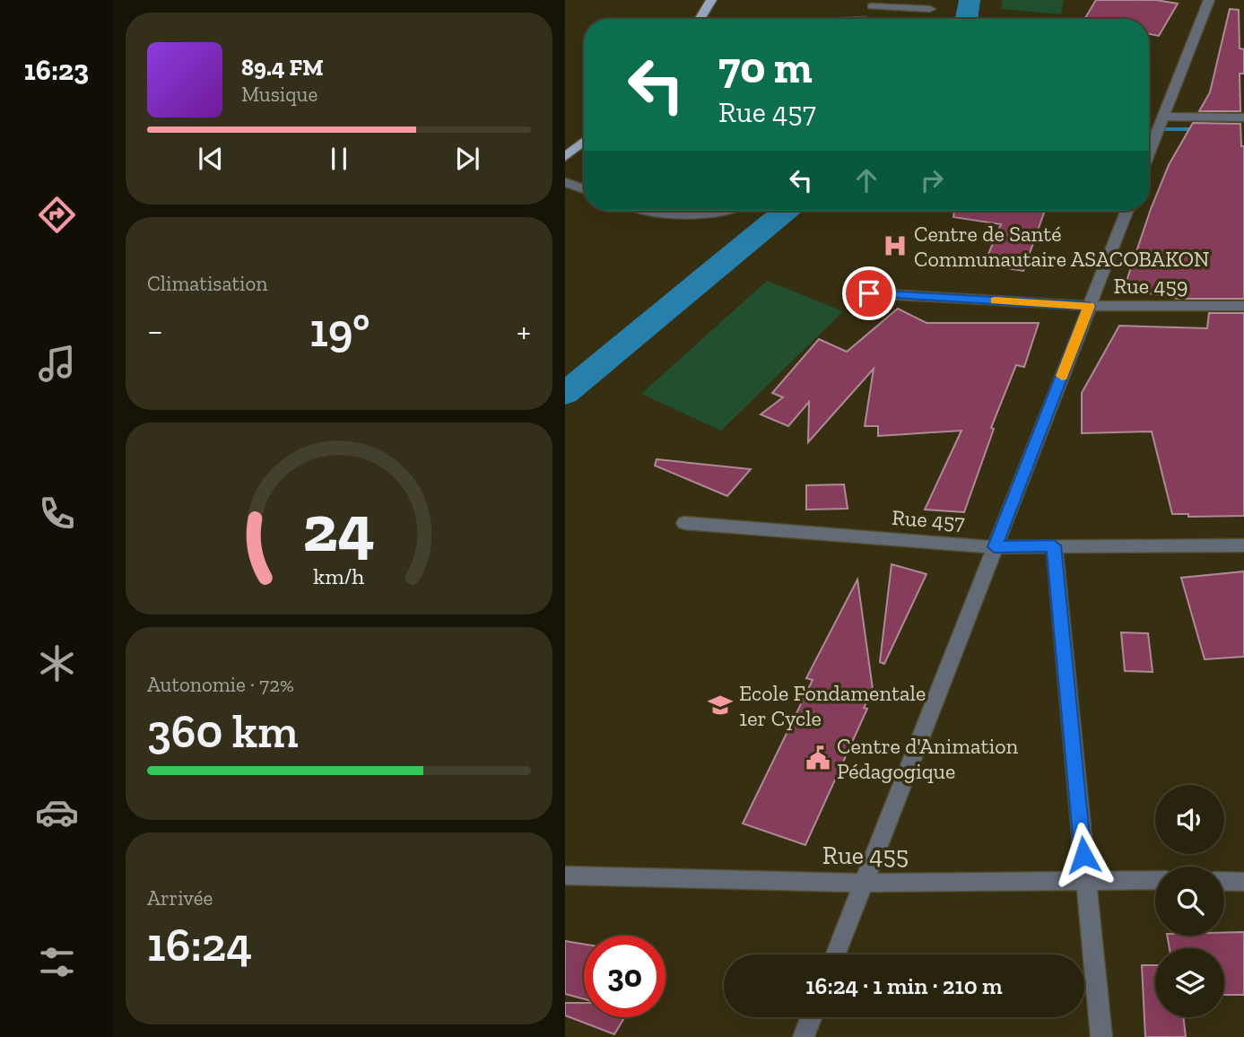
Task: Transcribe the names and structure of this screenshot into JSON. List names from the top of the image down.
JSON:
{
  "streets": {
    "street": ["Rue 459", "Rue 457", "Rue 455"]
  },
  "places": {
    "hospital": ["Centre de Santé Communautaire ASACOBAKON"],
    "school or university": ["Ecole Fondamentale 1er Cycle"],
    "public building": ["Centre d'Animation Pédagogique"]
  },
  "page": {
    "tabs": "16:23",
    "turn": ["70 m", "Rue 457"],
    "song": ["89.4 FM", "Musique"],
    "tile": [
      "Climatisation",
      ["Autonomie · 72%", "360 km"],
      ["Arrivée", "16:24"]
    ],
    "heat": ["−", "19°", "+"],
    "limit": "30",
    "trip": "16:24 · 1 min · 210 m",
    "gauge": ["24", "km/h"]
  }
}
